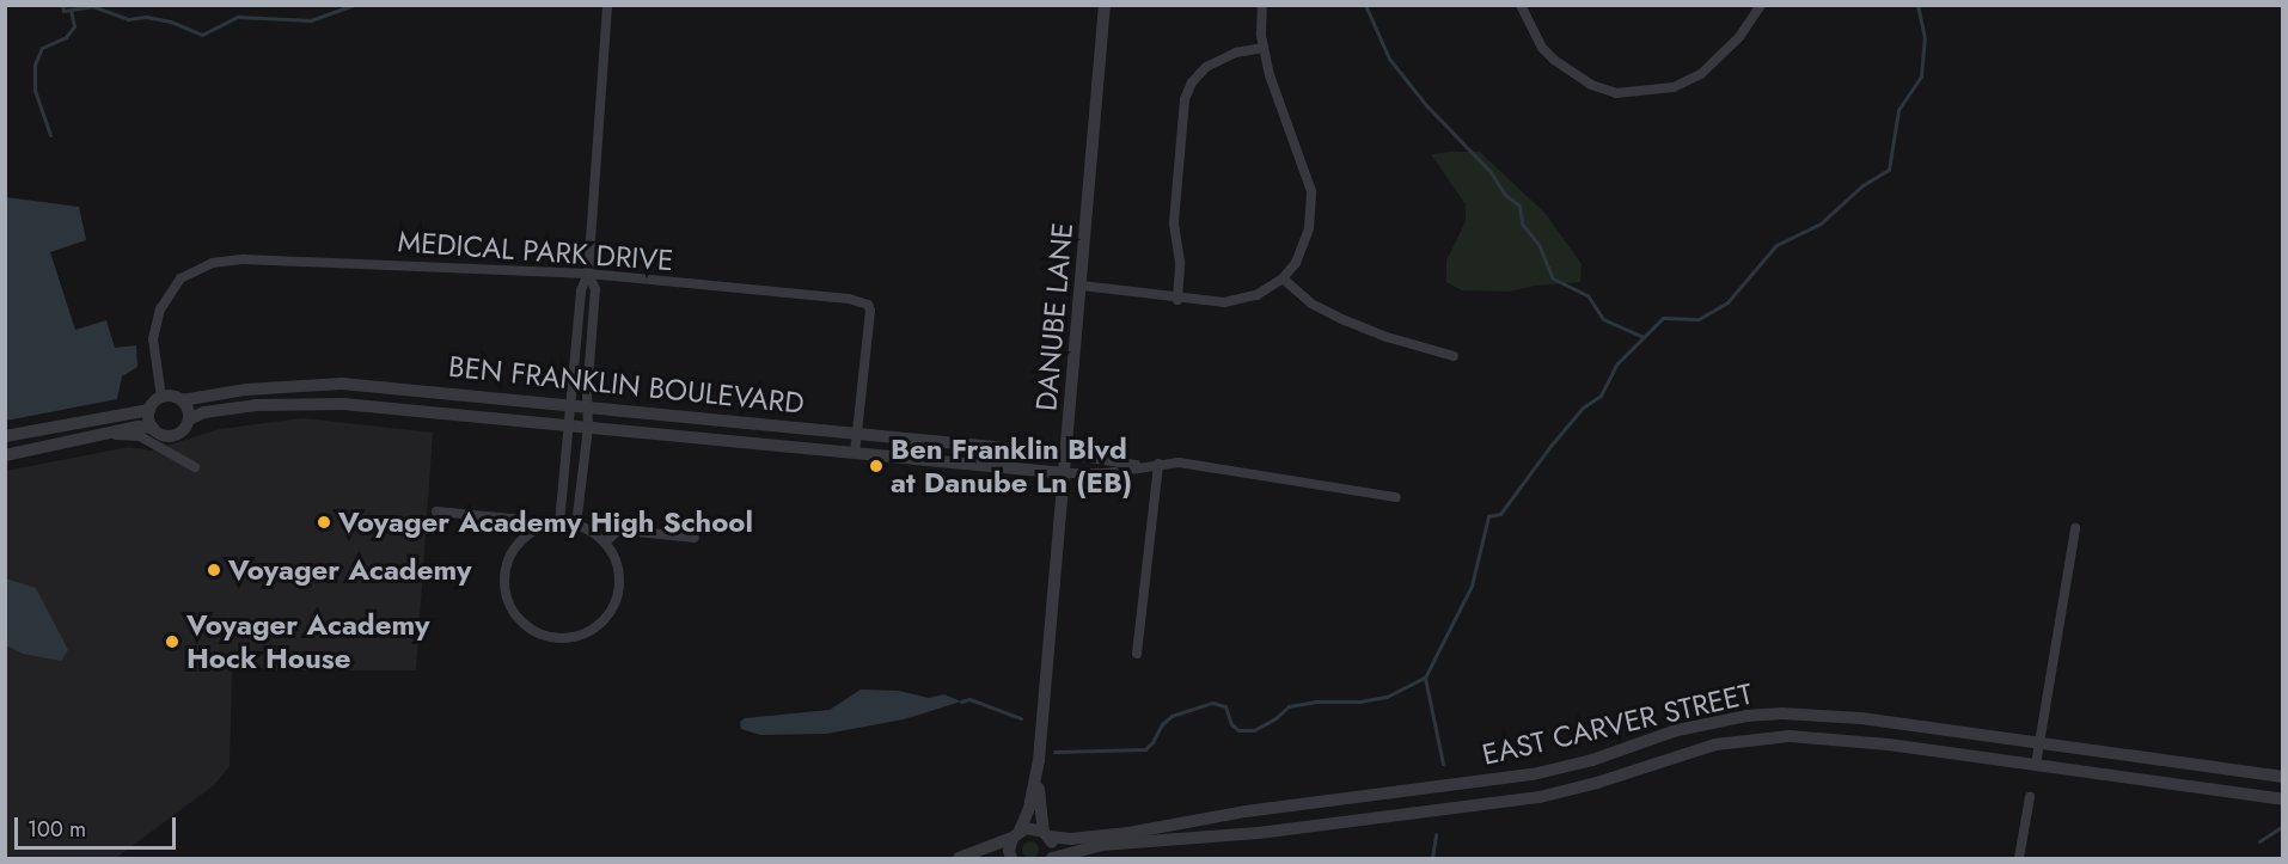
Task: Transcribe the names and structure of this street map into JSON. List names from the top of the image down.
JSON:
{
  "streets": {
    "street": [
      "MEDICAL PARK DRIVE",
      "DANUBE LANE",
      "BEN FRANKLIN BOULEVARD",
      "EAST CARVER STREET"
    ]
  },
  "crossings": [
    ["MEDICAL PARK DRIVE", "BEN FRANKLIN BOULEVARD"],
    ["DANUBE LANE", "BEN FRANKLIN BOULEVARD"],
    ["DANUBE LANE", "EAST CARVER STREET"]
  ],
  "places": [
    "Ben Franklin Blvd at Danube Ln (EB)",
    "Voyager Academy High School",
    "Voyager Academy",
    "Voyager Academy Hock House"
  ],
  "scale_bar": "100 m"
}
